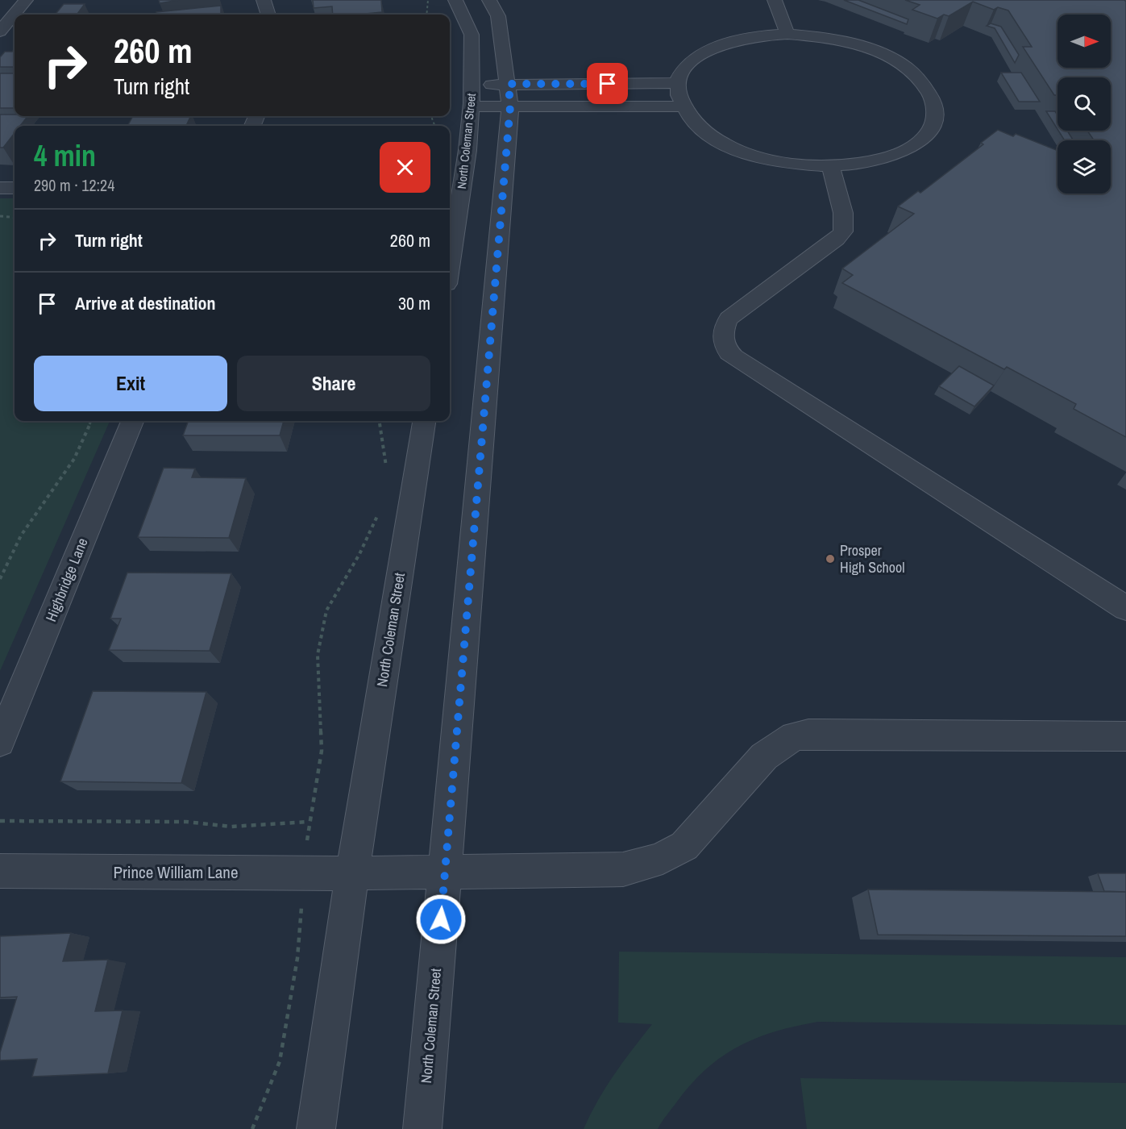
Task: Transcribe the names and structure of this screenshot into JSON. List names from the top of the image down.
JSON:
{
  "streets": {
    "street": ["North Coleman Street", "Highbridge Lane", "Prince William Lane"]
  },
  "crossings": [
    ["North Coleman Street", "Prince William Lane"]
  ],
  "places": ["Prosper High School"],
  "north": "right",
  "page": {
    "turn": ["260 m", "Turn right"],
    "heading": ["4 min", "290 m · 12:24"],
    "list": [
      {
        "name": "Turn right",
        "value": "260 m"
      },
      {
        "name": "Arrive at destination",
        "value": "30 m"
      }
    ],
    "buttons": ["Exit", "Share"]
  }
}
